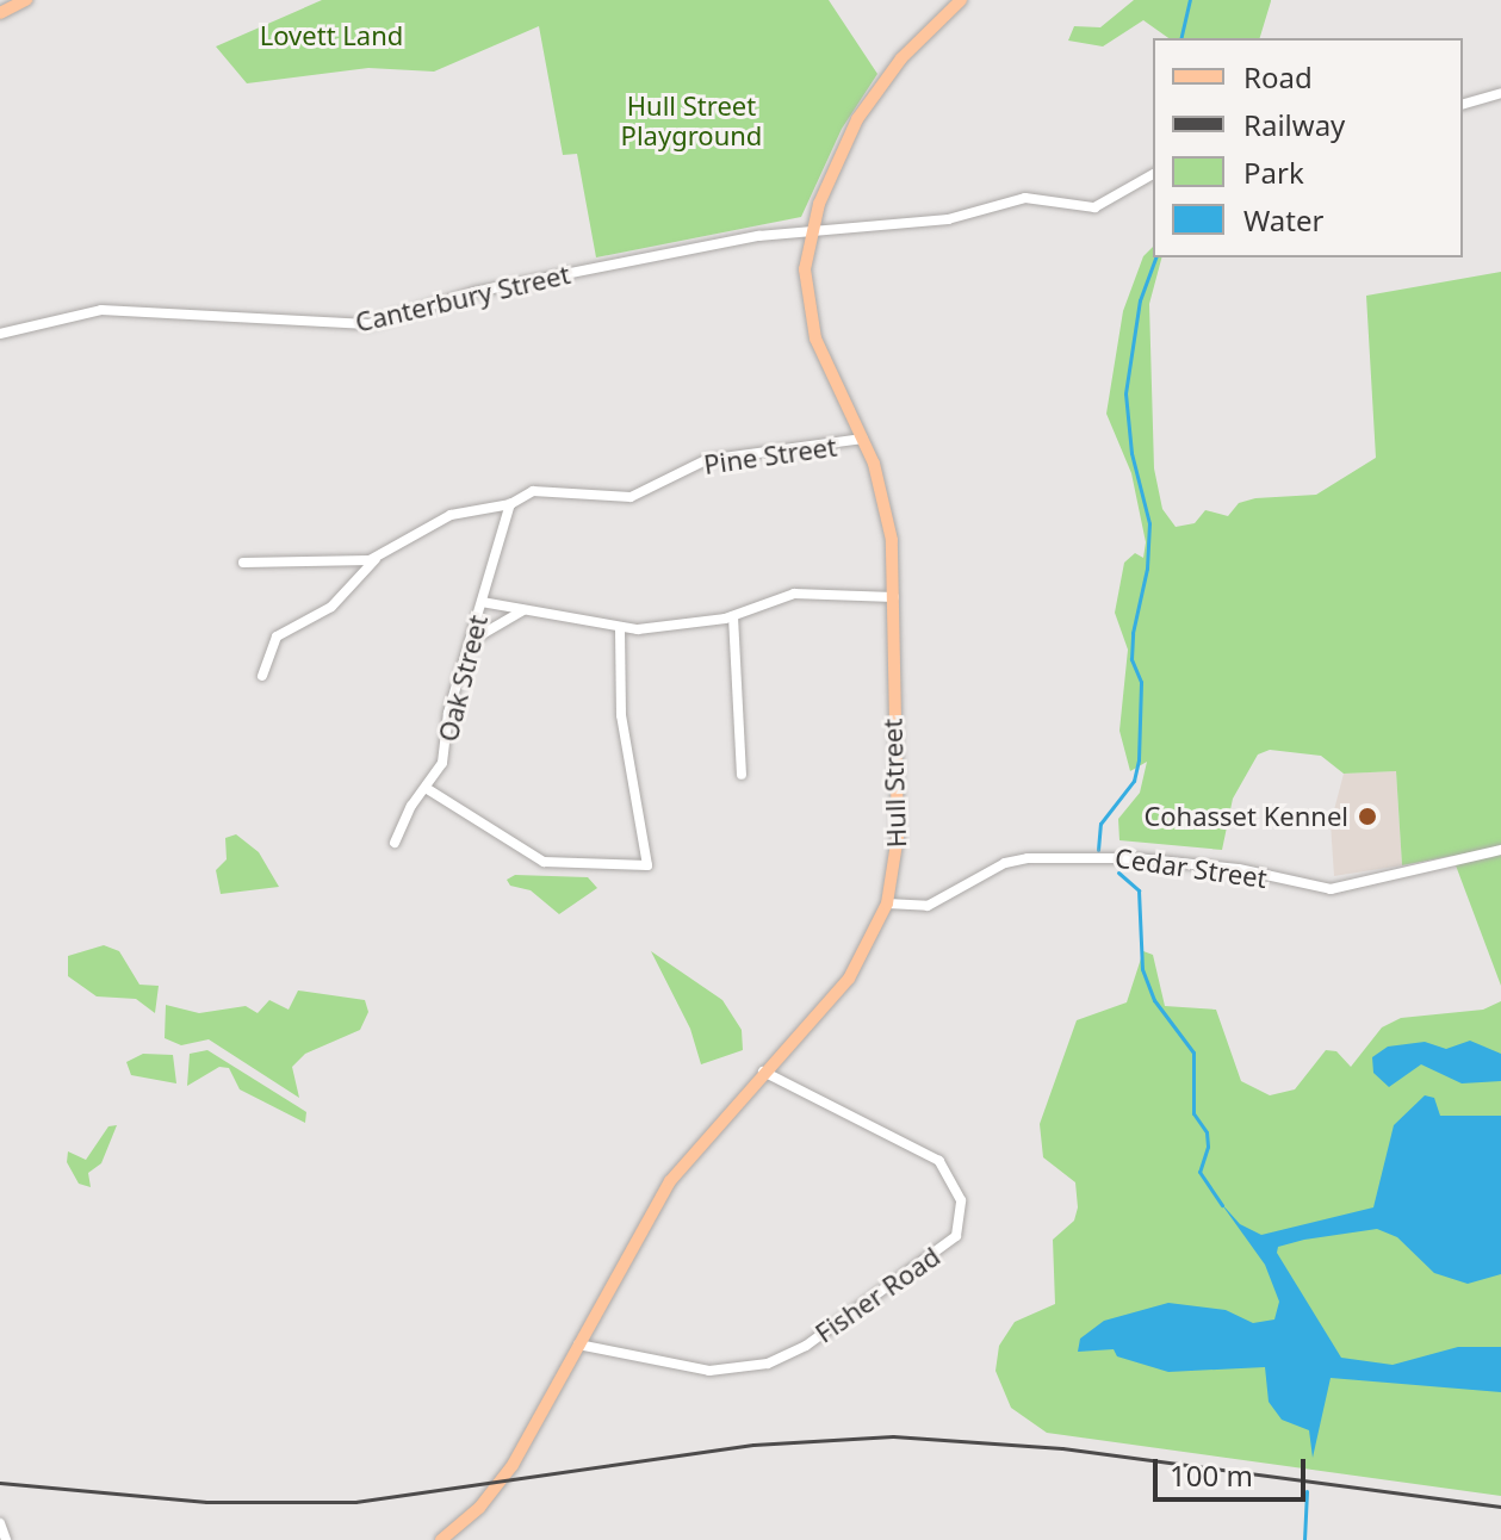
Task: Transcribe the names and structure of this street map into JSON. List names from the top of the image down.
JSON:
{
  "streets": {
    "main road": ["Hull Street"],
    "street": [
      "Canterbury Street",
      "Pine Street",
      "Oak Street",
      "Cedar Street",
      "Fisher Road"
    ]
  },
  "crossings": [
    ["Canterbury Street", "Hull Street"],
    ["Pine Street", "Oak Street"],
    ["Pine Street", "Hull Street"],
    ["Hull Street", "Cedar Street"],
    ["Hull Street", "Fisher Road"]
  ],
  "parks": ["Lovett Land", "Hull Street Playground"],
  "places": ["Cohasset Kennel"],
  "legend": [
    "Road",
    "Railway",
    "Park",
    "Water"
  ],
  "scale_bar": "100 m"
}
